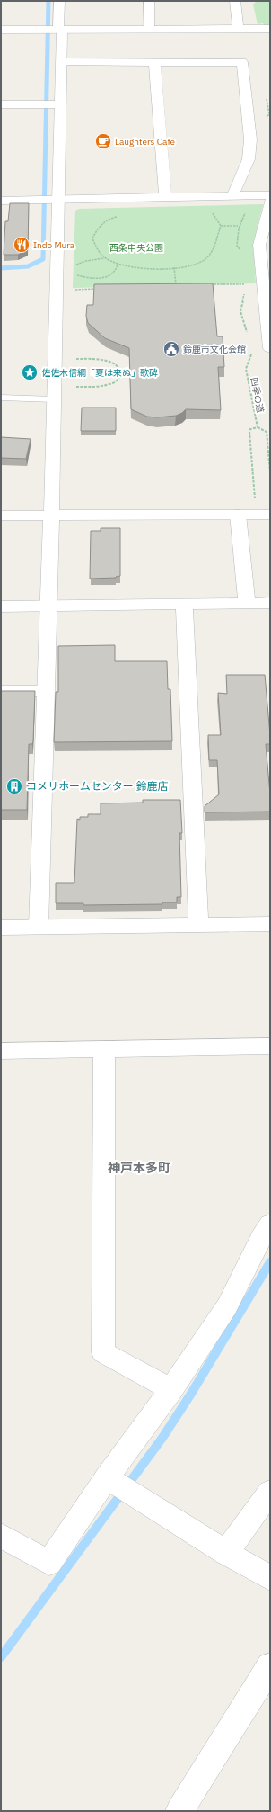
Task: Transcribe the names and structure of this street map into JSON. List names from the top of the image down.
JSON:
{
  "streets": {
    "path": ["四季の道"]
  },
  "districts": ["神戸本多町"],
  "parks": ["西条中央公園"],
  "places": {
    "cafe": ["Laughters Cafe"],
    "restaurant": ["Indo Mura"],
    "public building": ["鈴鹿市文化会館"],
    "place": ["佐佐木信綱「夏は来ぬ」歌碑"],
    "building": ["コメリホームセンター 鈴鹿店"]
  }
}
